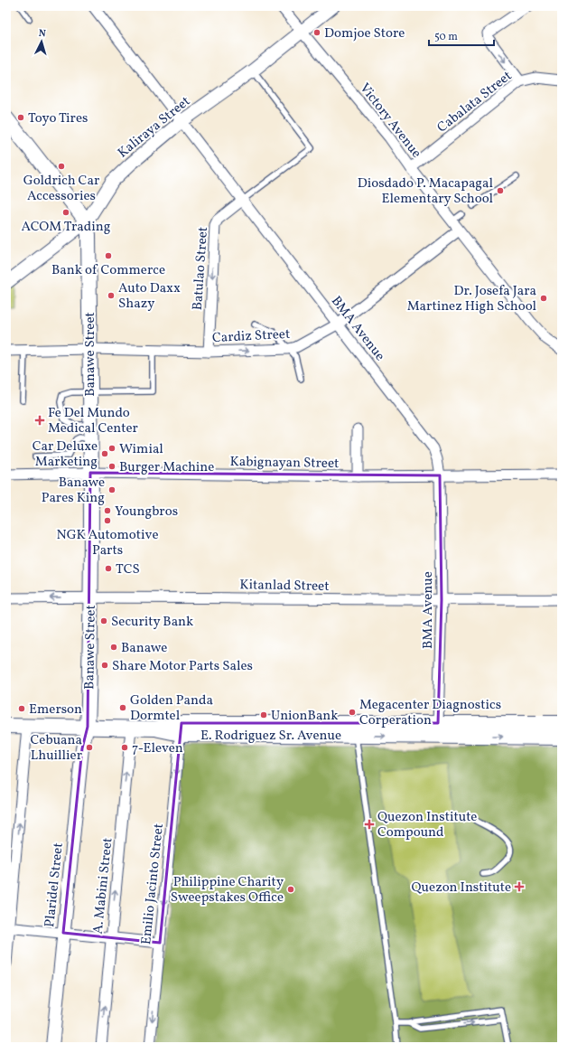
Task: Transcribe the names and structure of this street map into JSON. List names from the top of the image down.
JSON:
{
  "streets": {
    "main road": ["Banawe Street", "E. Rodriguez Sr. Avenue"],
    "street": [
      "Cabalata Street",
      "Victory Avenue",
      "Kaliraya Street",
      "Batulao Street",
      "BMA Avenue",
      "Cardiz Street",
      "Kabignayan Street",
      "Kitanlad Street",
      "Emilio Jacinto Street",
      "Plaridel Street",
      "A. Mabini Street"
    ]
  },
  "crossings": [
    ["Cabalata Street", "Victory Avenue"],
    ["Victory Avenue", "Kaliraya Street"],
    ["Victory Avenue", "Cardiz Street"],
    ["Kaliraya Street", "BMA Avenue"],
    ["Kaliraya Street", "Banawe Street"],
    ["Batulao Street", "BMA Avenue"],
    ["Batulao Street", "Cardiz Street"],
    ["BMA Avenue", "Cardiz Street"],
    ["BMA Avenue", "Kabignayan Street"],
    ["BMA Avenue", "Kitanlad Street"],
    ["BMA Avenue", "E. Rodriguez Sr. Avenue"],
    ["Cardiz Street", "Banawe Street"],
    ["Banawe Street", "Kabignayan Street"],
    ["Banawe Street", "Kitanlad Street"],
    ["Banawe Street", "E. Rodriguez Sr. Avenue"],
    ["Banawe Street", "Plaridel Street"],
    ["E. Rodriguez Sr. Avenue", "Emilio Jacinto Street"],
    ["E. Rodriguez Sr. Avenue", "Plaridel Street"],
    ["E. Rodriguez Sr. Avenue", "A. Mabini Street"]
  ],
  "one_way": ["Batulao Street", "Emilio Jacinto Street", "A. Mabini Street"],
  "places": {
    "other": [
      "Domjoe Store",
      "Toyo Tires",
      "Goldrich Car Accessories",
      "Diosdado P. Macapagal Elementary School",
      "ACOM Trading",
      "Bank of Commerce",
      "Auto Daxx Shazy",
      "Dr. Josefa Jara Martinez High School",
      "Wimial",
      "Car Deluxe Marketing",
      "Burger Machine",
      "Banawe Pares King",
      "Youngbros",
      "NGK Automotive Parts",
      "TCS",
      "Security Bank",
      "Banawe",
      "Share Motor Parts Sales",
      "Golden Panda Dormtel",
      "Emerson",
      "Megacenter Diagnostics Corperation",
      "UnionBank",
      "Cebuana Lhuillier",
      "7-Eleven",
      "Philippine Charity Sweepstakes Office"
    ],
    "health": ["Fe Del Mundo Medical Center", "Quezon Institute Compound", "Quezon Institute"]
  },
  "scale_bar": "50 m",
  "north": "top"
}
